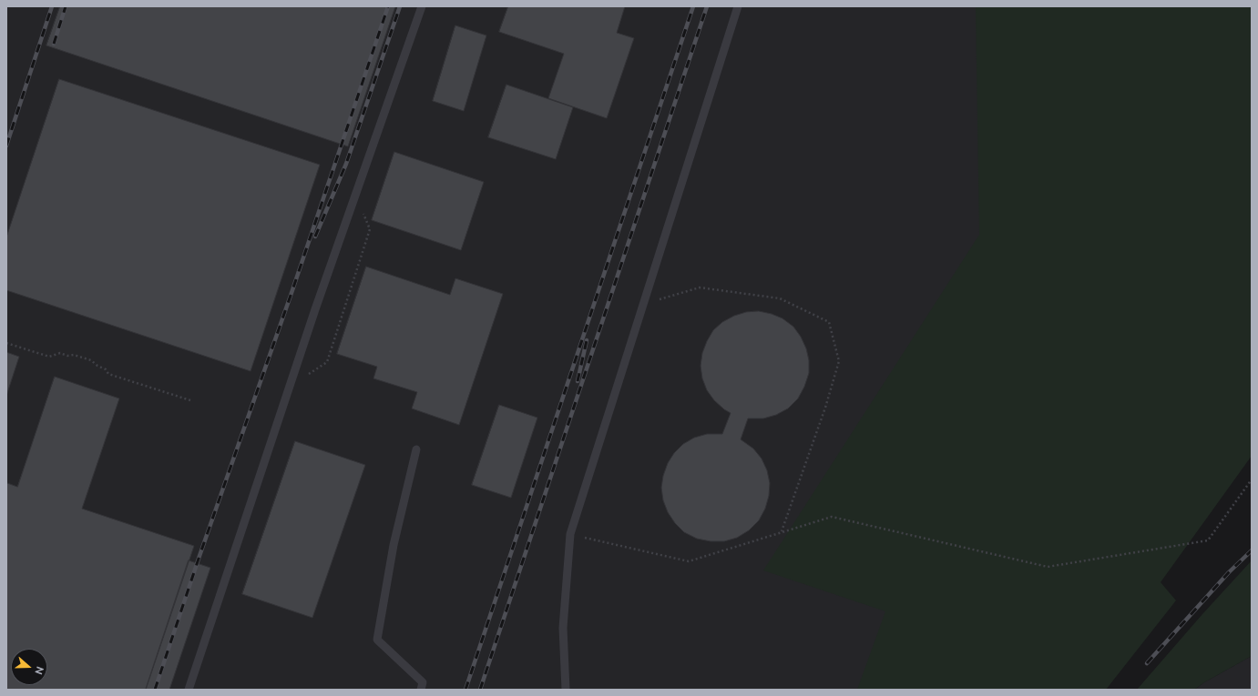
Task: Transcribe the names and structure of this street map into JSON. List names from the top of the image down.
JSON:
{
  "north": "right"
}
